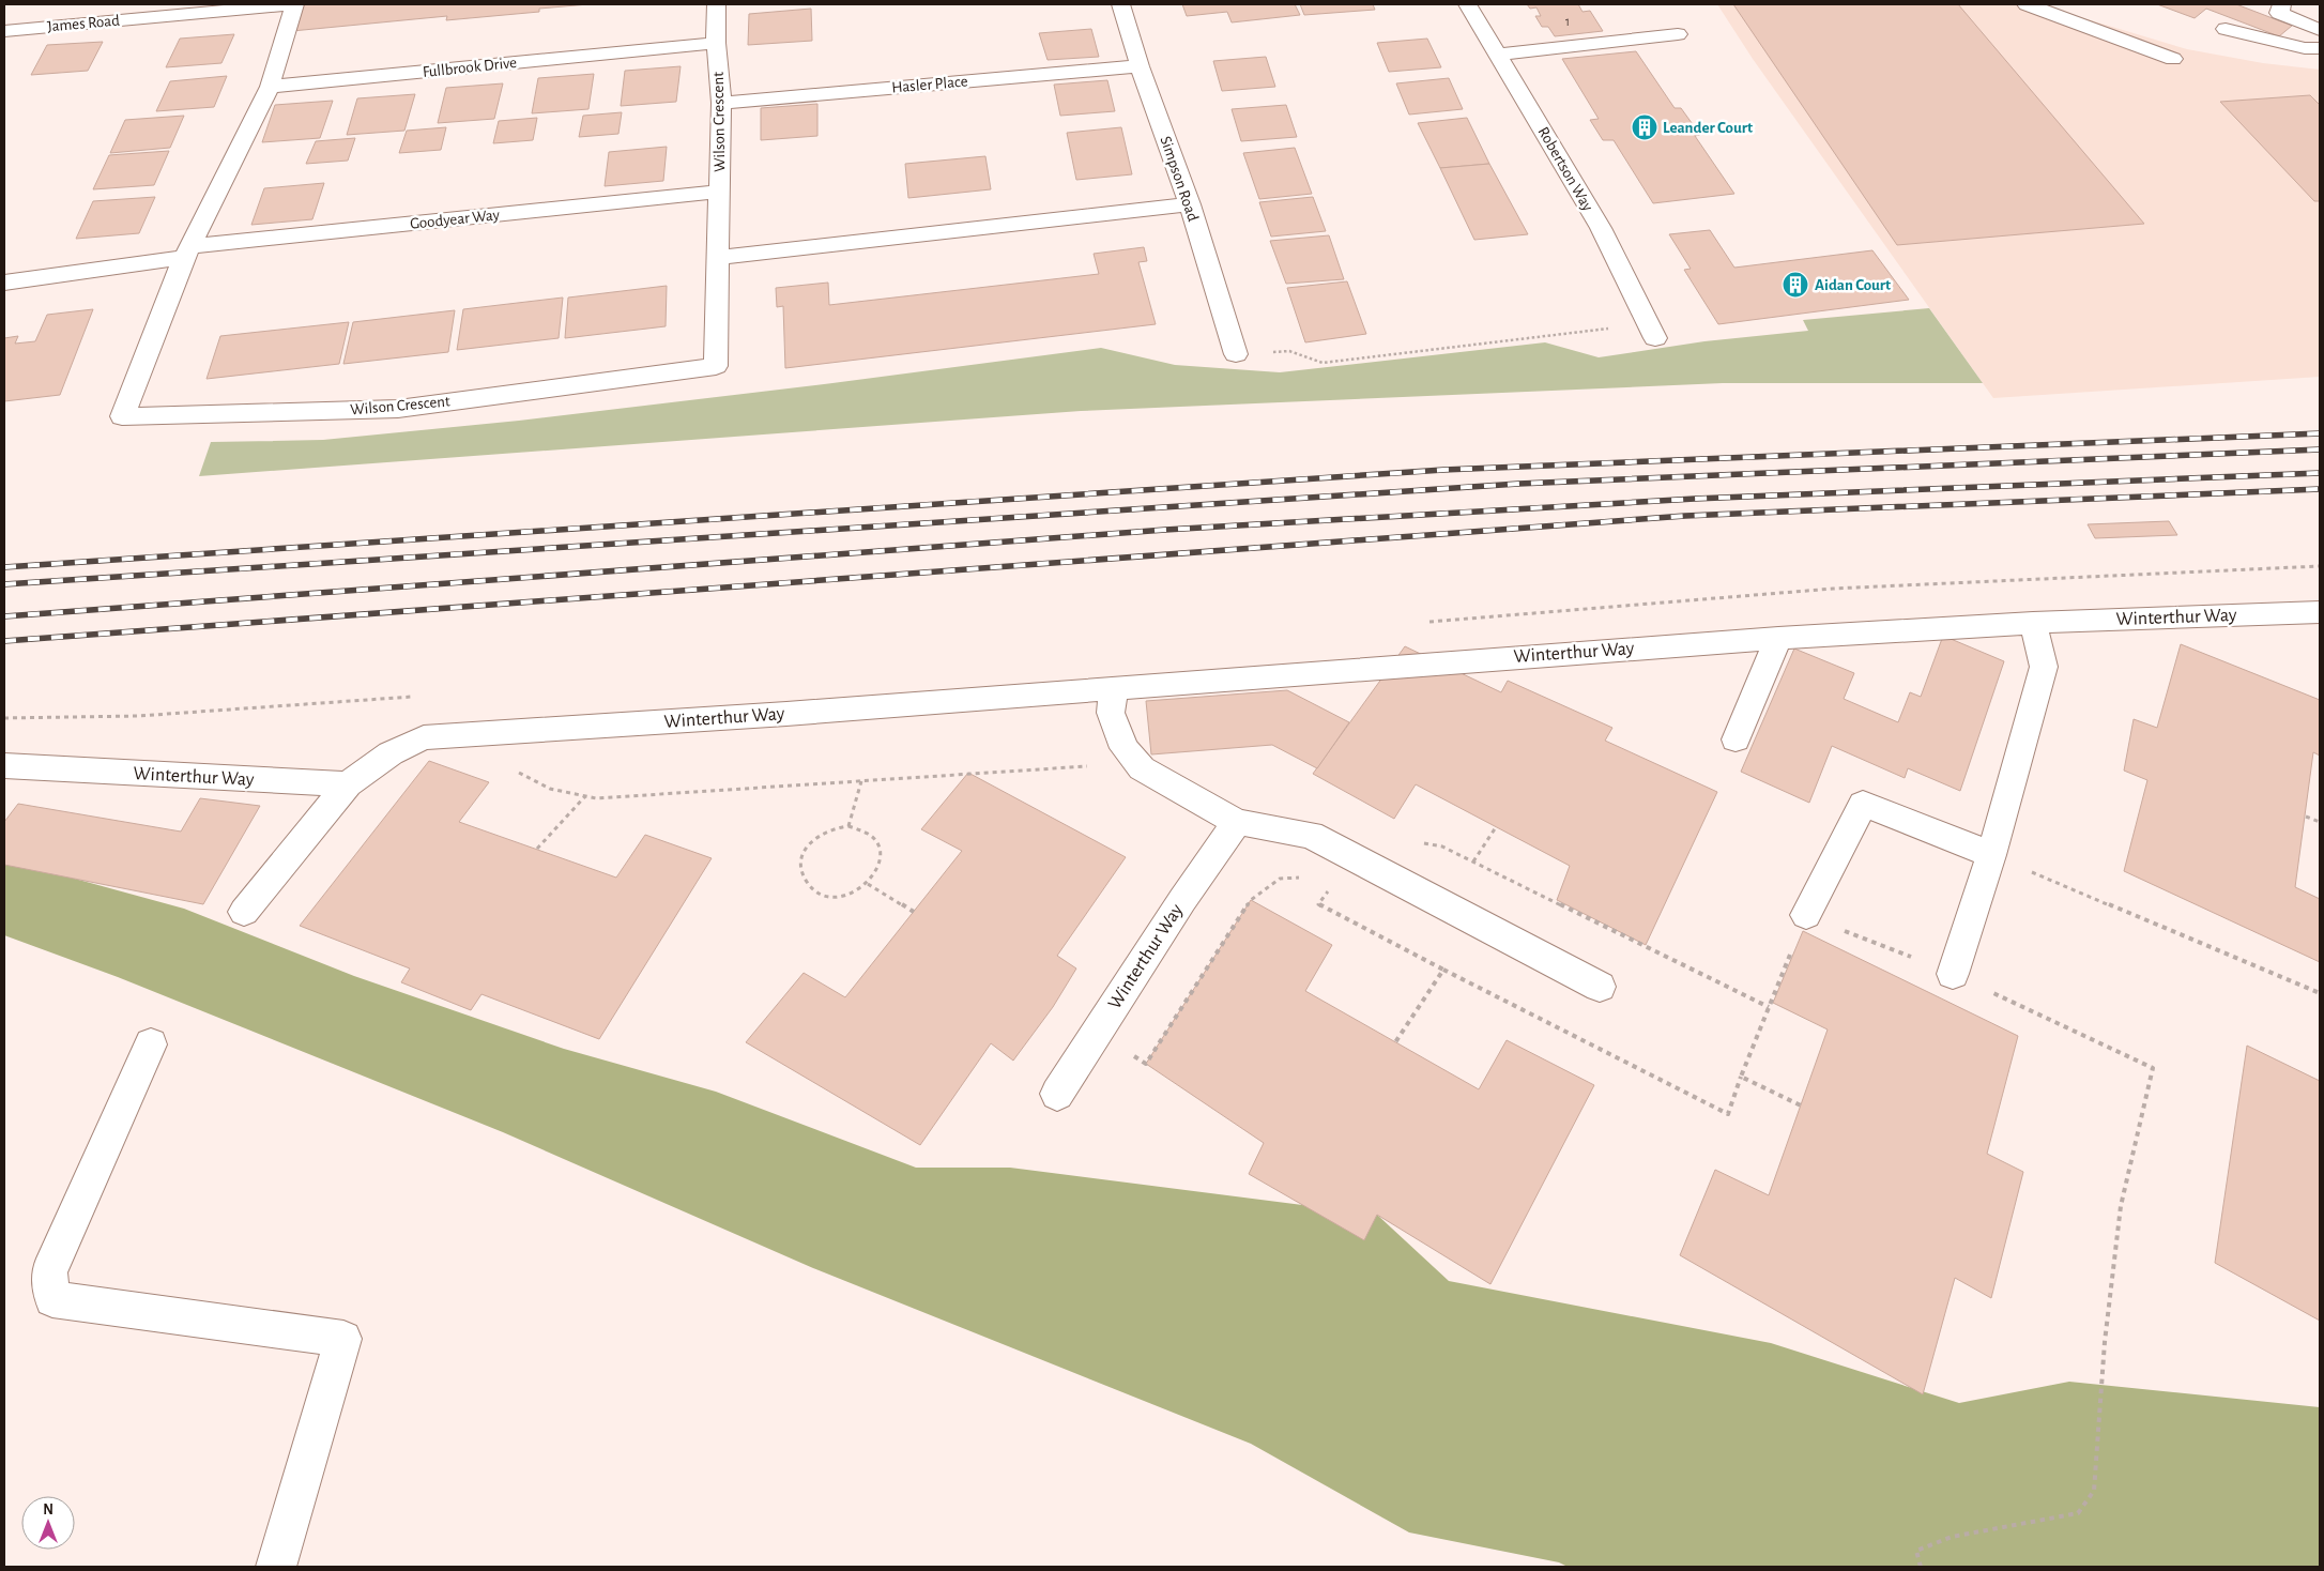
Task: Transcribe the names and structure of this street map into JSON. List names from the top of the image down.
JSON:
{
  "streets": {
    "street": [
      "James Road",
      "Fullbrook Drive",
      "Hasler Place",
      "Wilson Crescent",
      "Robertson Way",
      "Simpson Road",
      "Goodyear Way",
      "Winterthur Way"
    ]
  },
  "crossings": [
    ["Fullbrook Drive", "Wilson Crescent"],
    ["Hasler Place", "Wilson Crescent"],
    ["Hasler Place", "Simpson Road"],
    ["Wilson Crescent", "Goodyear Way"]
  ],
  "places": {
    "building": ["Leander Court", "Aidan Court"]
  },
  "house_numbers": ["1"],
  "north": "top"
}
